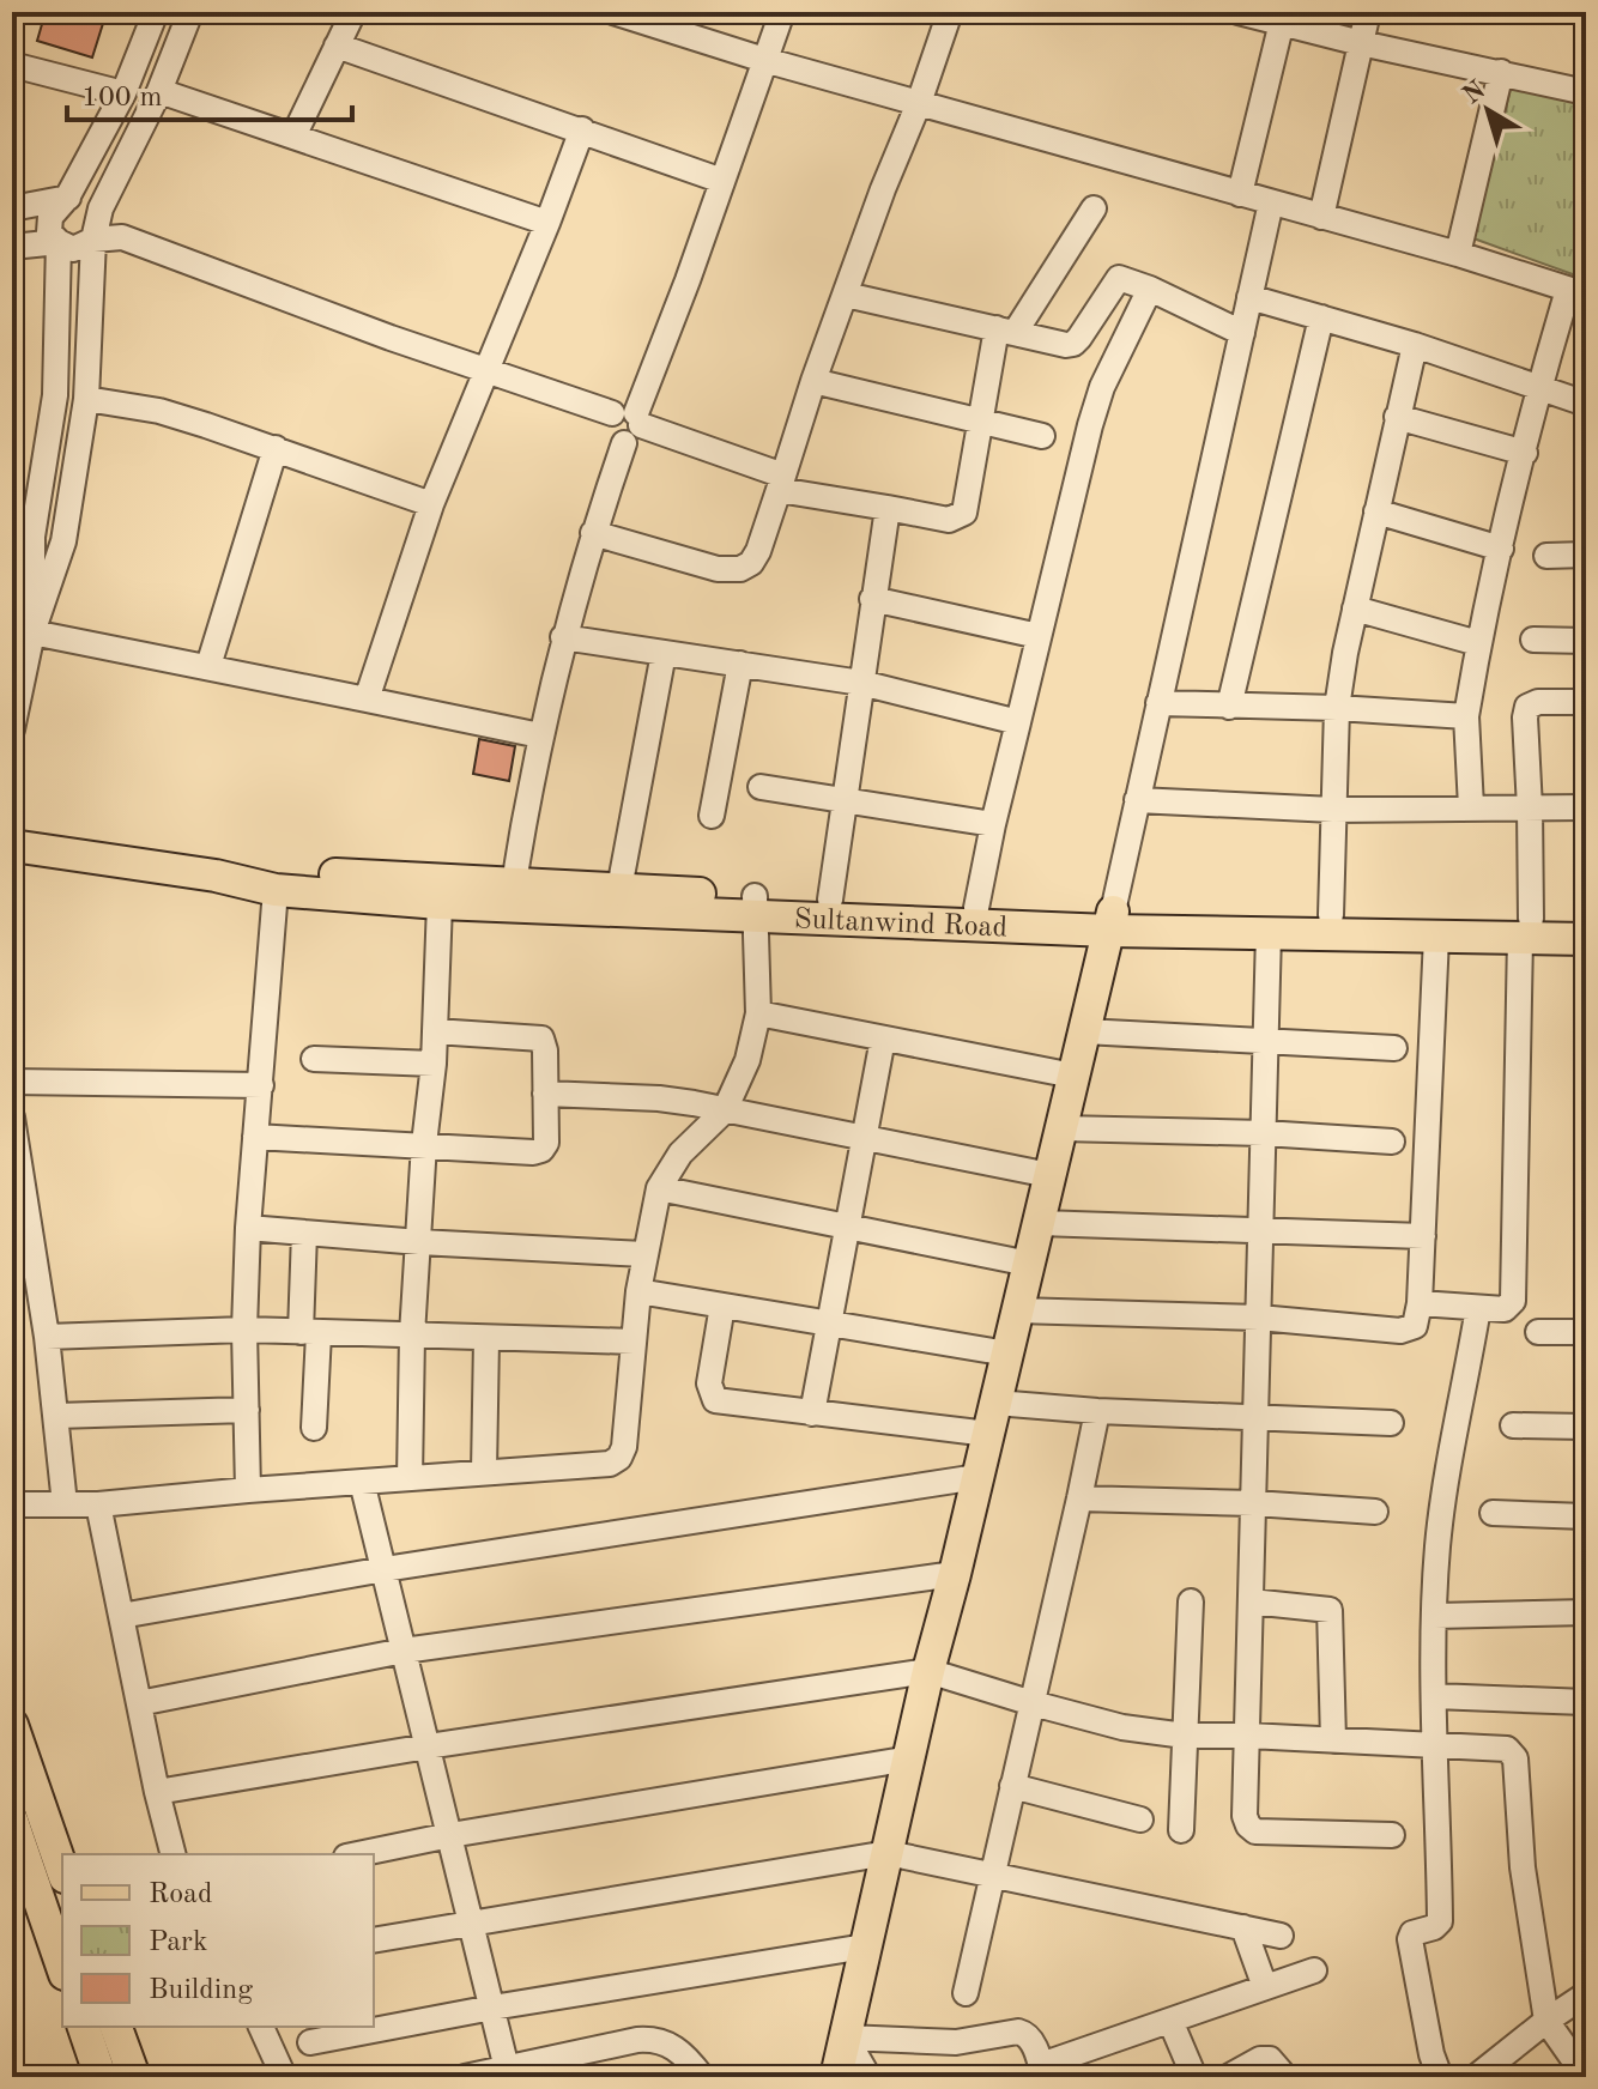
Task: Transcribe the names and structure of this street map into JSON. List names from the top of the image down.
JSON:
{
  "streets": {
    "main road": ["Sultanwind Road"]
  },
  "legend": ["Road", "Park", "Building"],
  "scale_bar": "100 m",
  "north": "top left"
}
